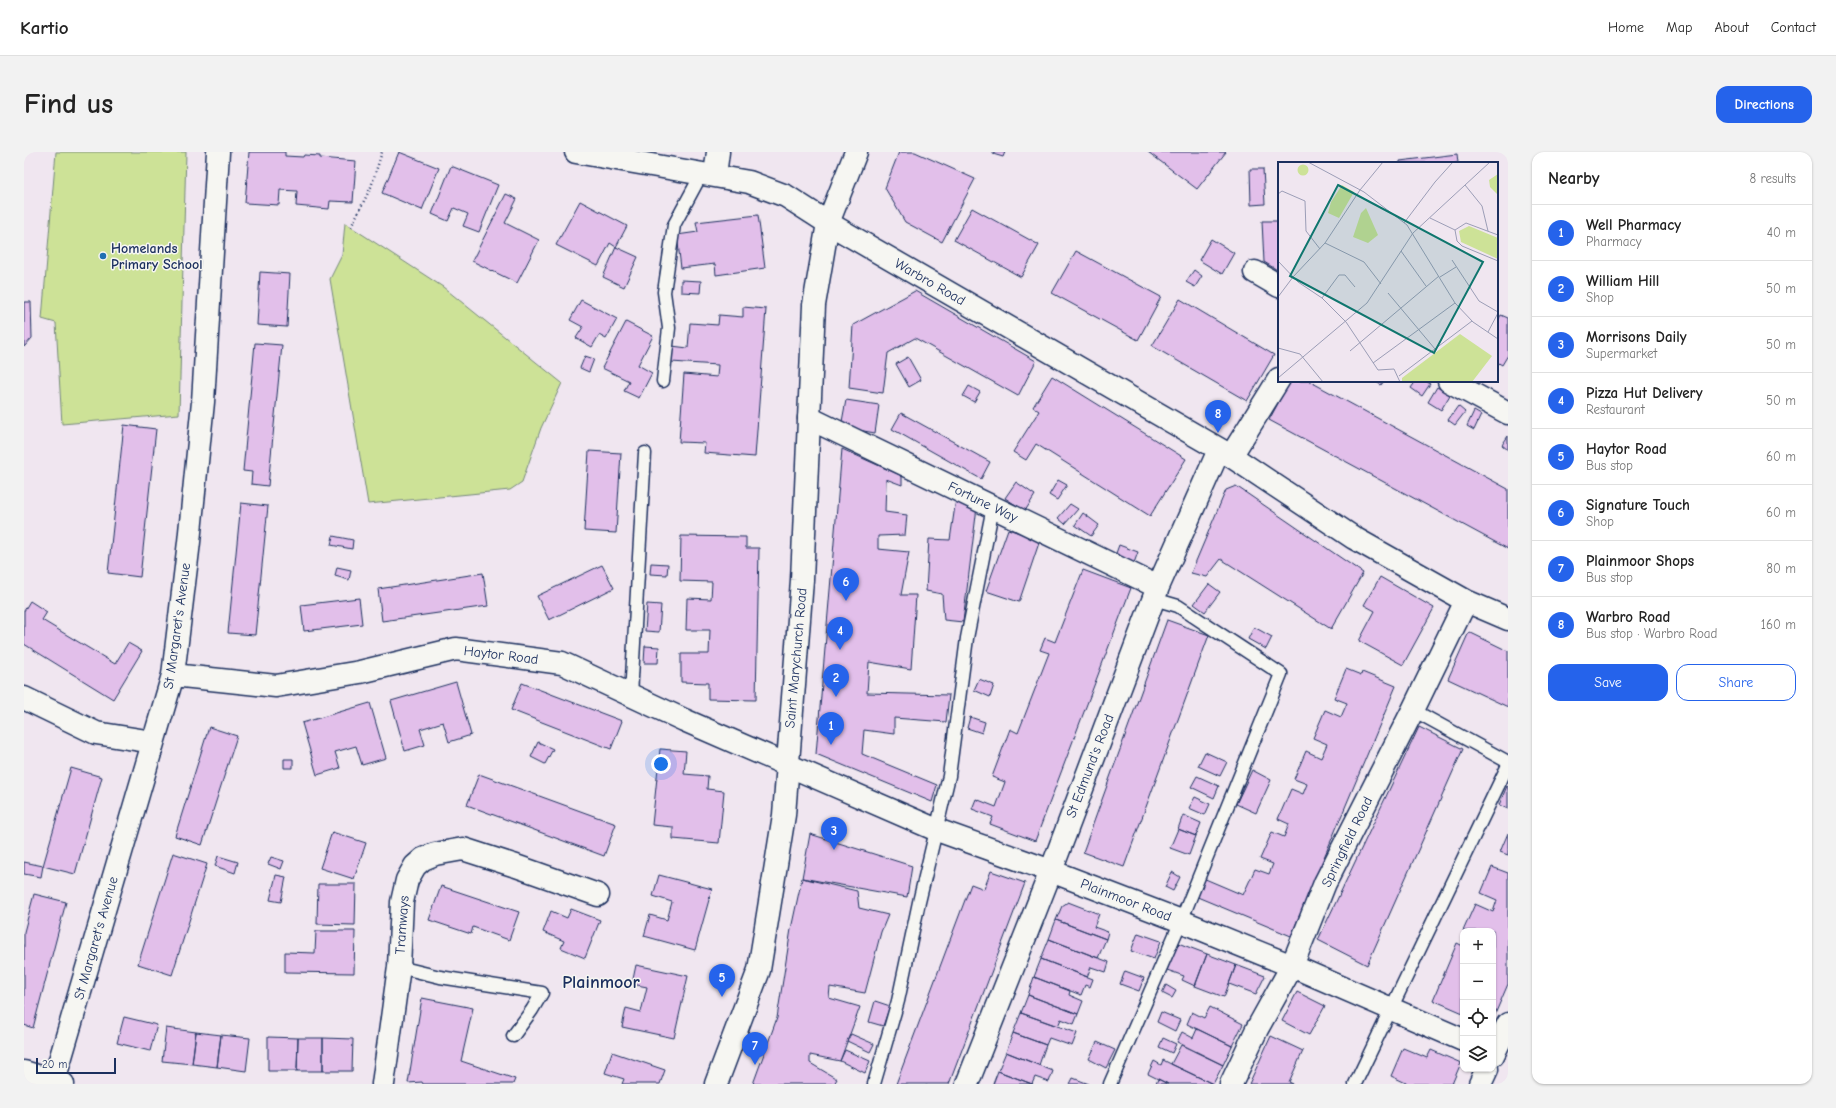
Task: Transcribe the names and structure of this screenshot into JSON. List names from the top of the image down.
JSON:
{
  "streets": {
    "street": [
      "Warbro Road",
      "Fortune Way",
      "St Margaret's Avenue",
      "Haytor Road",
      "Saint Marychurch Road",
      "St Edmund's Road",
      "Springfield Road",
      "Plainmoor Road",
      "Tramways"
    ]
  },
  "crossings": [
    ["Warbro Road", "Saint Marychurch Road"],
    ["Warbro Road", "St Edmund's Road"],
    ["Warbro Road", "Springfield Road"],
    ["Fortune Way", "Saint Marychurch Road"],
    ["Fortune Way", "St Edmund's Road"],
    ["St Margaret's Avenue", "Haytor Road"],
    ["Haytor Road", "Saint Marychurch Road"],
    ["Haytor Road", "Plainmoor Road"],
    ["Saint Marychurch Road", "Plainmoor Road"],
    ["St Edmund's Road", "Plainmoor Road"],
    ["Springfield Road", "Plainmoor Road"]
  ],
  "districts": ["Plainmoor"],
  "places": ["Homelands Primary School"],
  "scale_bar": "20 m",
  "page": {
    "header": "Kartio",
    "nav": [
      "Home",
      "Map",
      "About",
      "Contact"
    ],
    "buttons": [
      "Directions",
      ["Save", "Share"]
    ],
    "title": "Find us",
    "heading": ["Nearby", "8 results"],
    "list": [
      {
        "mark": "1",
        "name": "Well Pharmacy",
        "note": "Pharmacy",
        "value": "40 m"
      },
      {
        "mark": "2",
        "name": "William Hill",
        "note": "Shop",
        "value": "50 m"
      },
      {
        "mark": "3",
        "name": "Morrisons Daily",
        "note": "Supermarket",
        "value": "50 m"
      },
      {
        "mark": "4",
        "name": "Pizza Hut Delivery",
        "note": "Restaurant",
        "value": "50 m"
      },
      {
        "mark": "5",
        "name": "Haytor Road",
        "note": "Bus stop",
        "value": "60 m"
      },
      {
        "mark": "6",
        "name": "Signature Touch",
        "note": "Shop",
        "value": "60 m"
      },
      {
        "mark": "7",
        "name": "Plainmoor Shops",
        "note": "Bus stop",
        "value": "80 m"
      },
      {
        "mark": "8",
        "name": "Warbro Road",
        "note": "Bus stop · Warbro Road",
        "value": "160 m"
      }
    ],
    "pins": [
      "8",
      "6",
      "4",
      "2",
      "1",
      "3",
      "5",
      "7"
    ],
    "map_buttons": ["+", "−"],
    "scale": "20 m"
  }
}
